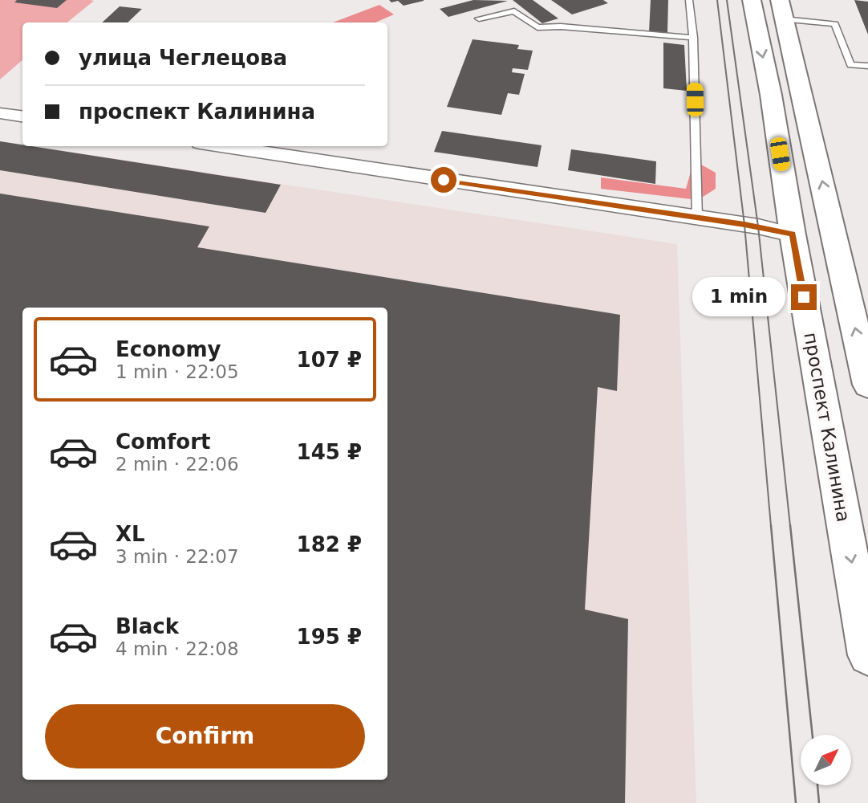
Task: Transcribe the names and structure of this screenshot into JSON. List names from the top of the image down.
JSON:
{
  "streets": {
    "main road": ["проспект Калинина"]
  },
  "north": "top right",
  "page": {
    "banner": ["улица Чеглецова", "проспект Калинина"],
    "bubble": "1 min",
    "list": [
      {
        "name": "Economy",
        "note": "1 min · 22:05",
        "value": "107 ₽"
      },
      {
        "name": "Comfort",
        "note": "2 min · 22:06",
        "value": "145 ₽"
      },
      {
        "name": "XL",
        "note": "3 min · 22:07",
        "value": "182 ₽"
      },
      {
        "name": "Black",
        "note": "4 min · 22:08",
        "value": "195 ₽"
      }
    ],
    "buttons": "Confirm"
  }
}
